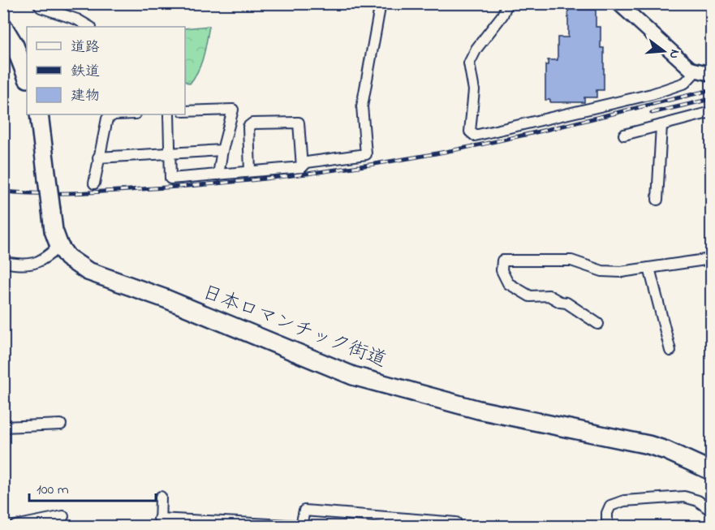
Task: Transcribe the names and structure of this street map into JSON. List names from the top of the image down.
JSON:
{
  "streets": {
    "highway": ["日本ロマンチック街道"]
  },
  "legend": ["道路", "鉄道", "建物"],
  "scale_bar": "100 m",
  "north": "right"
}
